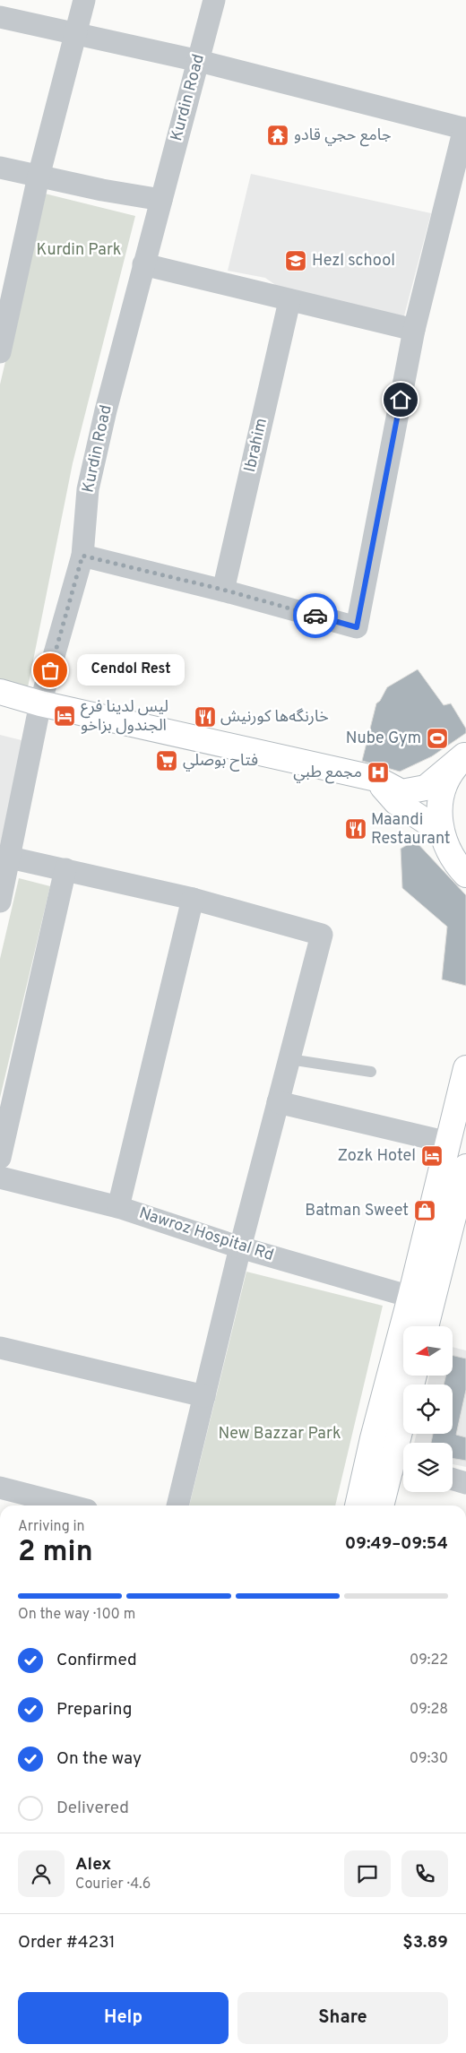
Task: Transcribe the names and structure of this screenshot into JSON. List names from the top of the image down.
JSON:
{
  "streets": {
    "street": ["Kurdin Road", "Ibrahim", "Nawroz Hospital Rd"]
  },
  "parks": ["Kurdin Park", "New Bazzar Park"],
  "places": {
    "temple": ["جامع حجي قادو"],
    "school or university": ["Hezl school"],
    "other": ["Cendol Rest"],
    "hotel": ["ليس لدينا فرع الجندول بزاخو", "Zozk Hotel"],
    "restaurant": ["خارنگه‌ها كورنيش", "Maandi Restaurant"],
    "sports": ["Nube Gym"],
    "supermarket": ["فتاح بوصلي"],
    "hospital": ["مجمع طبي"],
    "shop": ["Batman Sweet"]
  },
  "north": "left",
  "page": {
    "bubble": "Cendol Rest",
    "heading": ["2 min", "Arriving in", "09:49–09:54"],
    "panel": [
      "Alex",
      "Courier · 4.6",
      "Order #4231",
      "$3.89"
    ],
    "bar": "On the way · 100 m",
    "list": [
      ["Confirmed", "09:22"],
      ["Preparing", "09:28"],
      ["On the way", "09:30"],
      "Delivered"
    ],
    "buttons": ["Help", "Share"]
  }
}
